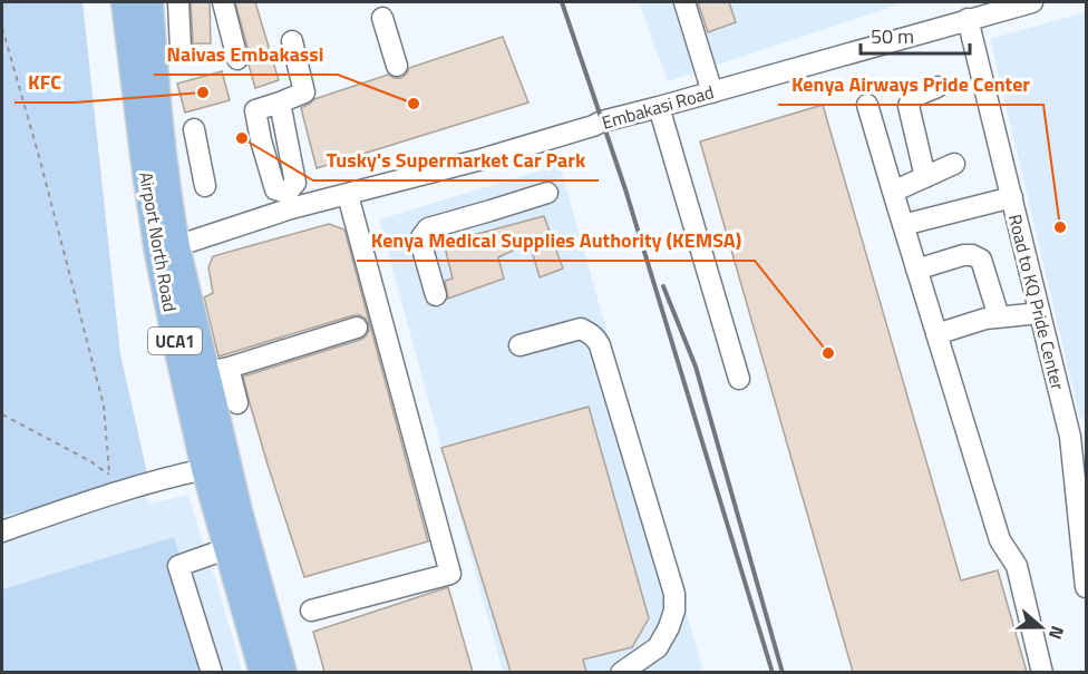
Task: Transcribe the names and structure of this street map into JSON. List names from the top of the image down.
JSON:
{
  "streets": {
    "main road": ["Airport North Road", "UCA1"],
    "street": ["Embakasi Road", "Road to KQ Pride Center"]
  },
  "crossings": [
    ["Embakasi Road", "Airport North Road"],
    ["Embakasi Road", "Road to KQ Pride Center"]
  ],
  "places": [
    "KFC",
    "Naivas Embakassi",
    "Tusky's Supermarket Car Park",
    "Kenya Airways Pride Center",
    "Kenya Medical Supplies Authority (KEMSA)"
  ],
  "scale_bar": "50 m",
  "north": "right"
}
